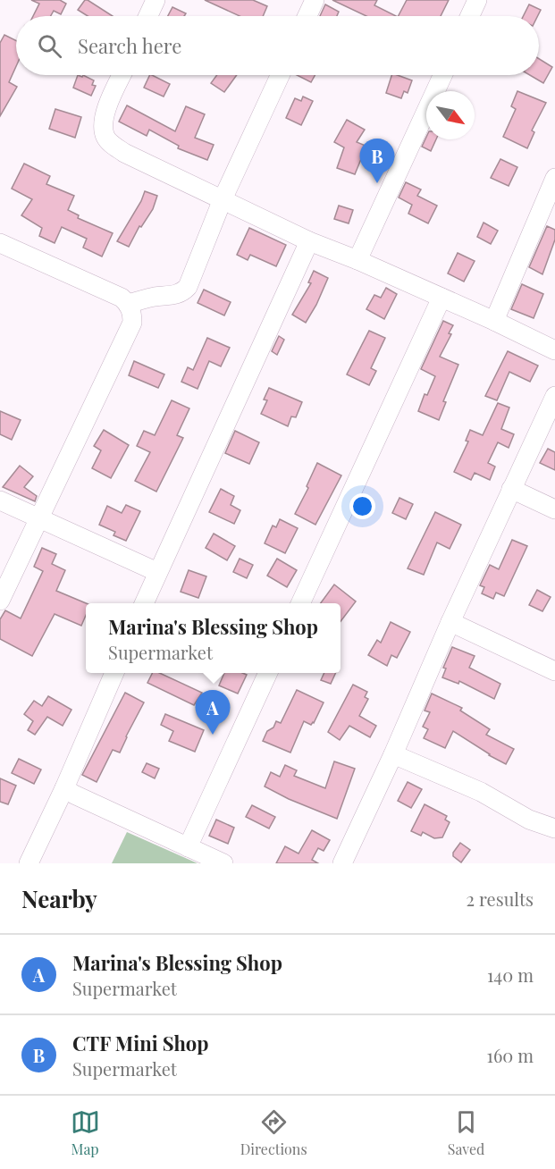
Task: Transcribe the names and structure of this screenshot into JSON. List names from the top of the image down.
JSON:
{
  "north": "bottom right",
  "page": {
    "search": "Search here",
    "pins": ["B", "A"],
    "popup": ["Marina's Blessing Shop", "Supermarket"],
    "heading": ["Nearby", "2 results"],
    "list": [
      {
        "mark": "A",
        "name": "Marina's Blessing Shop",
        "note": "Supermarket",
        "value": "140 m"
      },
      {
        "mark": "B",
        "name": "CTF Mini Shop",
        "note": "Supermarket",
        "value": "160 m"
      }
    ],
    "nav": ["Map", "Directions", "Saved"]
  }
}
